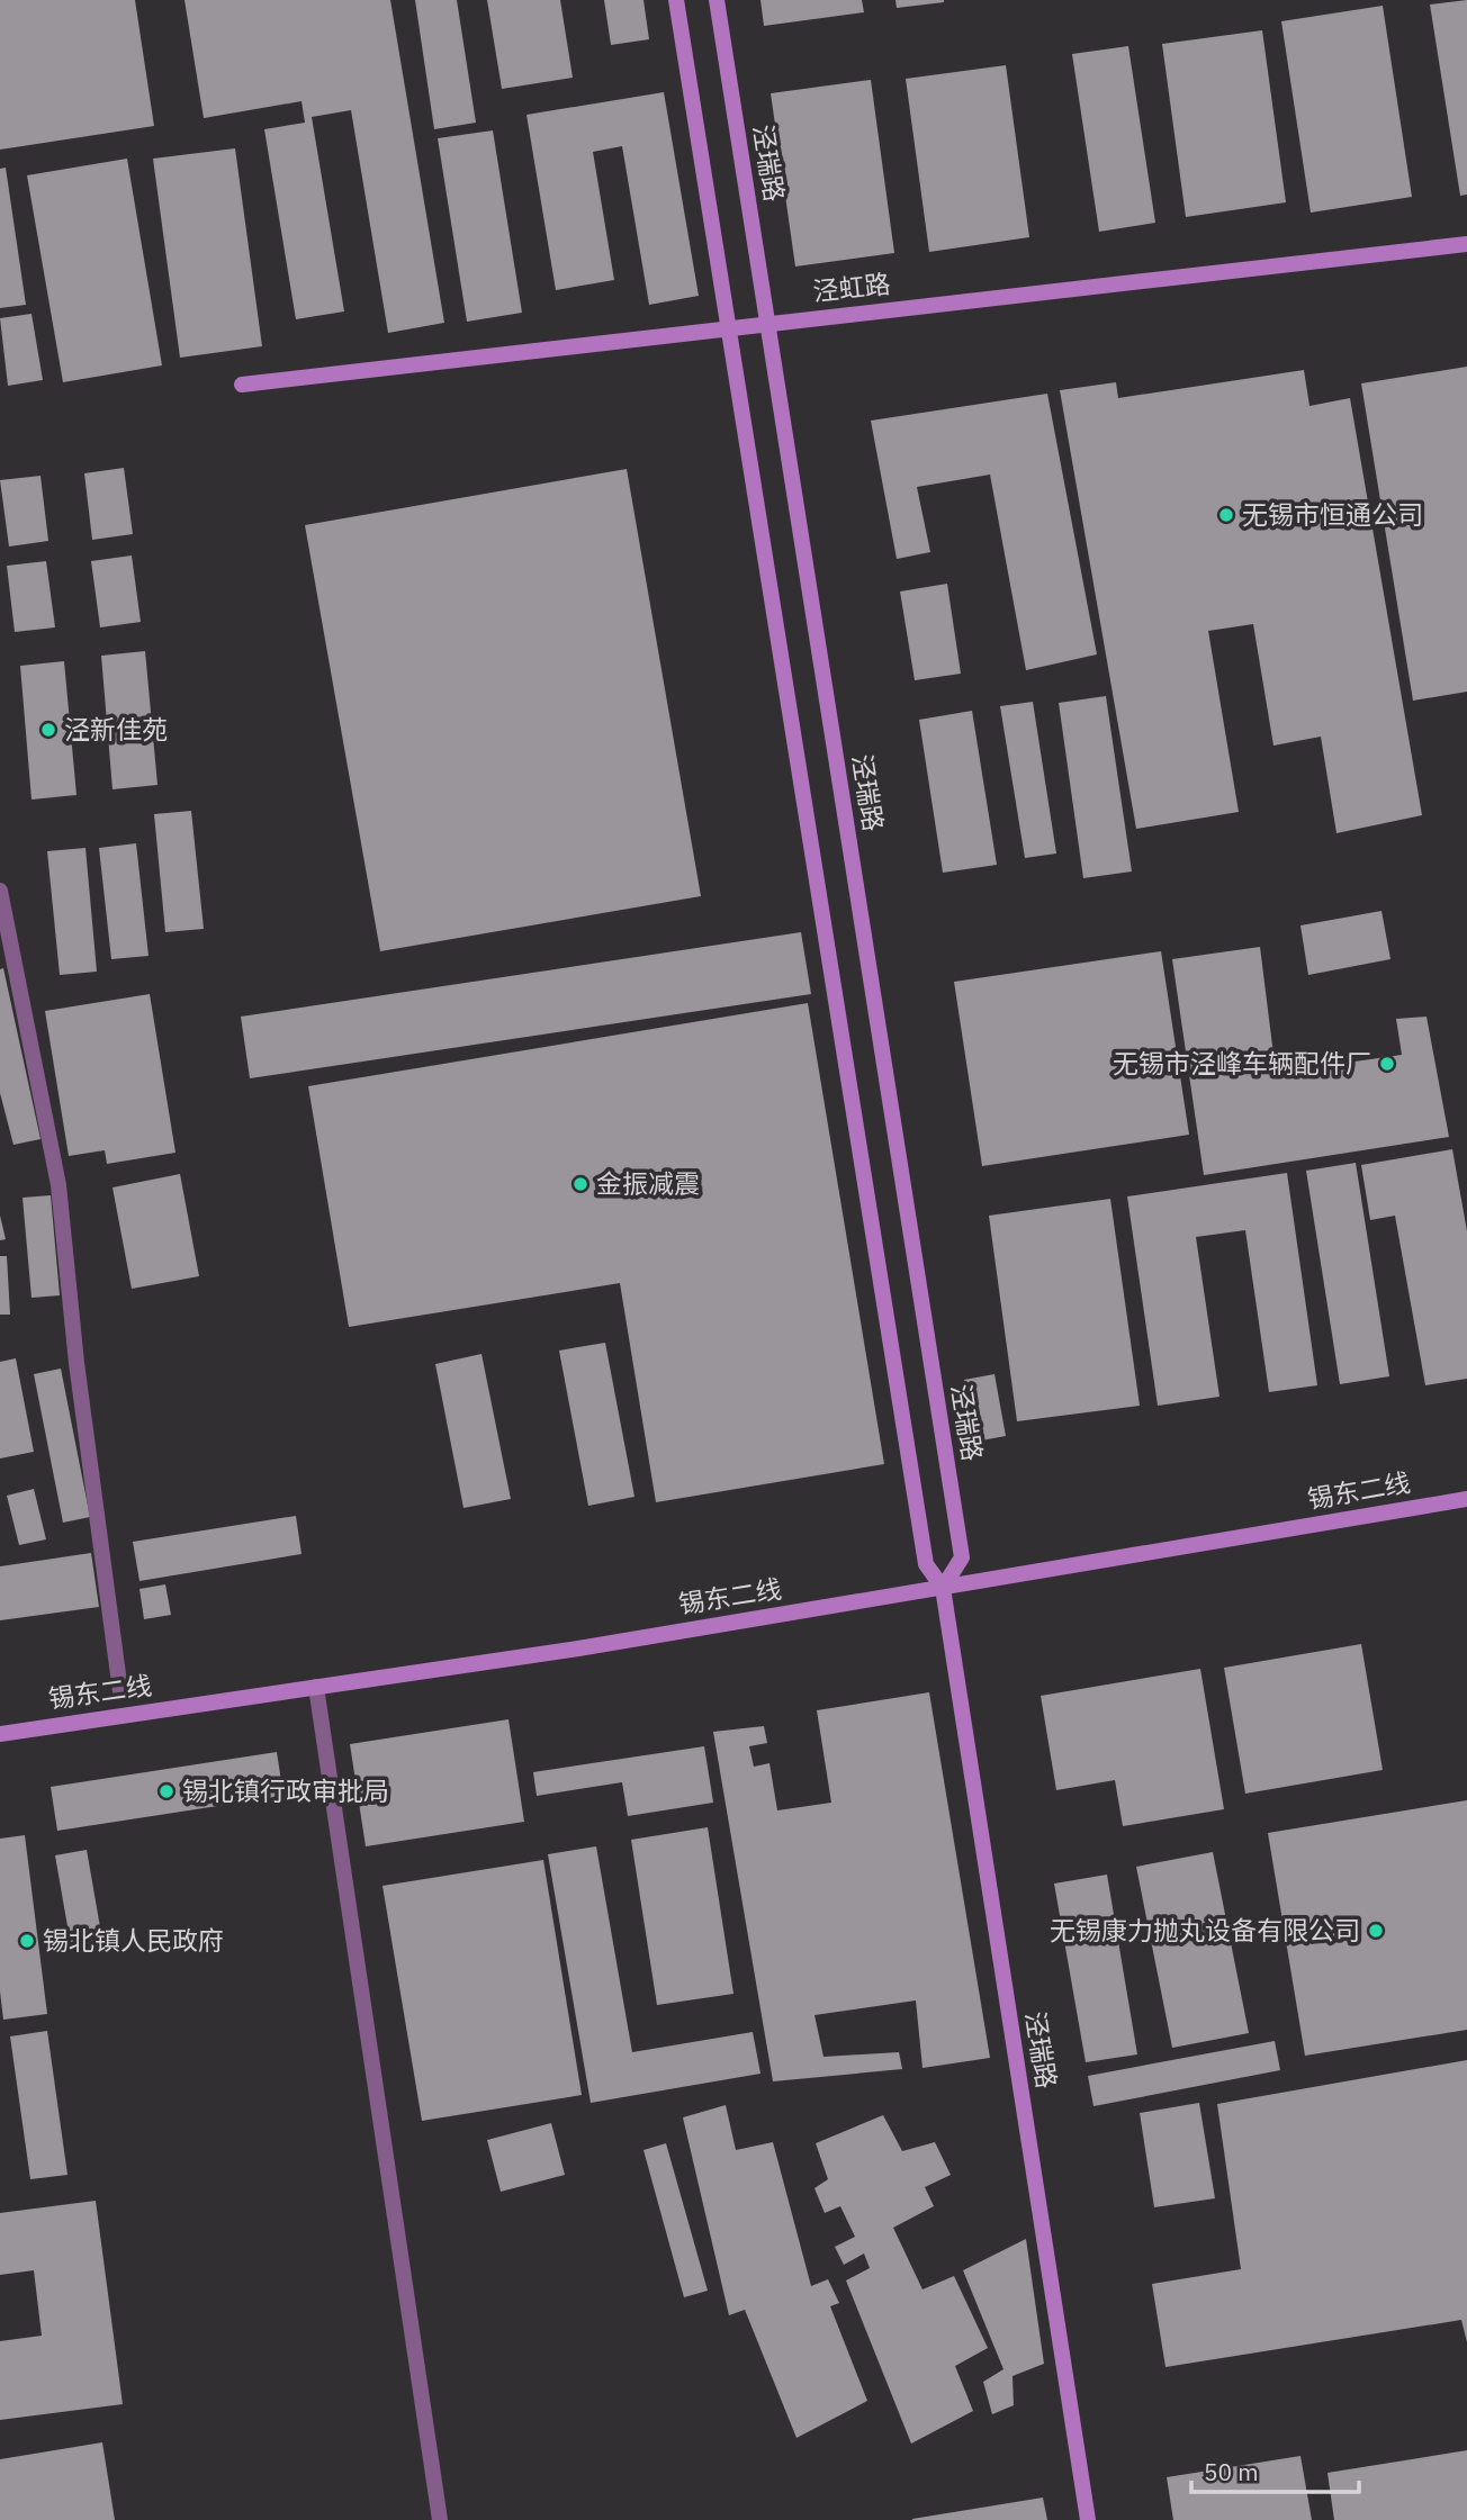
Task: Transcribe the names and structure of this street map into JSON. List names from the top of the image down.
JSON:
{
  "streets": {
    "street": ["泾瑞路", "泾虹路", "锡东二线"]
  },
  "crossings": [
    ["泾瑞路", "泾虹路"],
    ["泾瑞路", "锡东二线"]
  ],
  "places": [
    "无锡市恒通公司",
    "泾新佳苑",
    "无锡市泾峰车辆配件厂",
    "金振减震",
    "锡北镇行政审批局",
    "无锡康力抛丸设备有限公司",
    "锡北镇人民政府"
  ],
  "scale_bar": "50 m"
}
